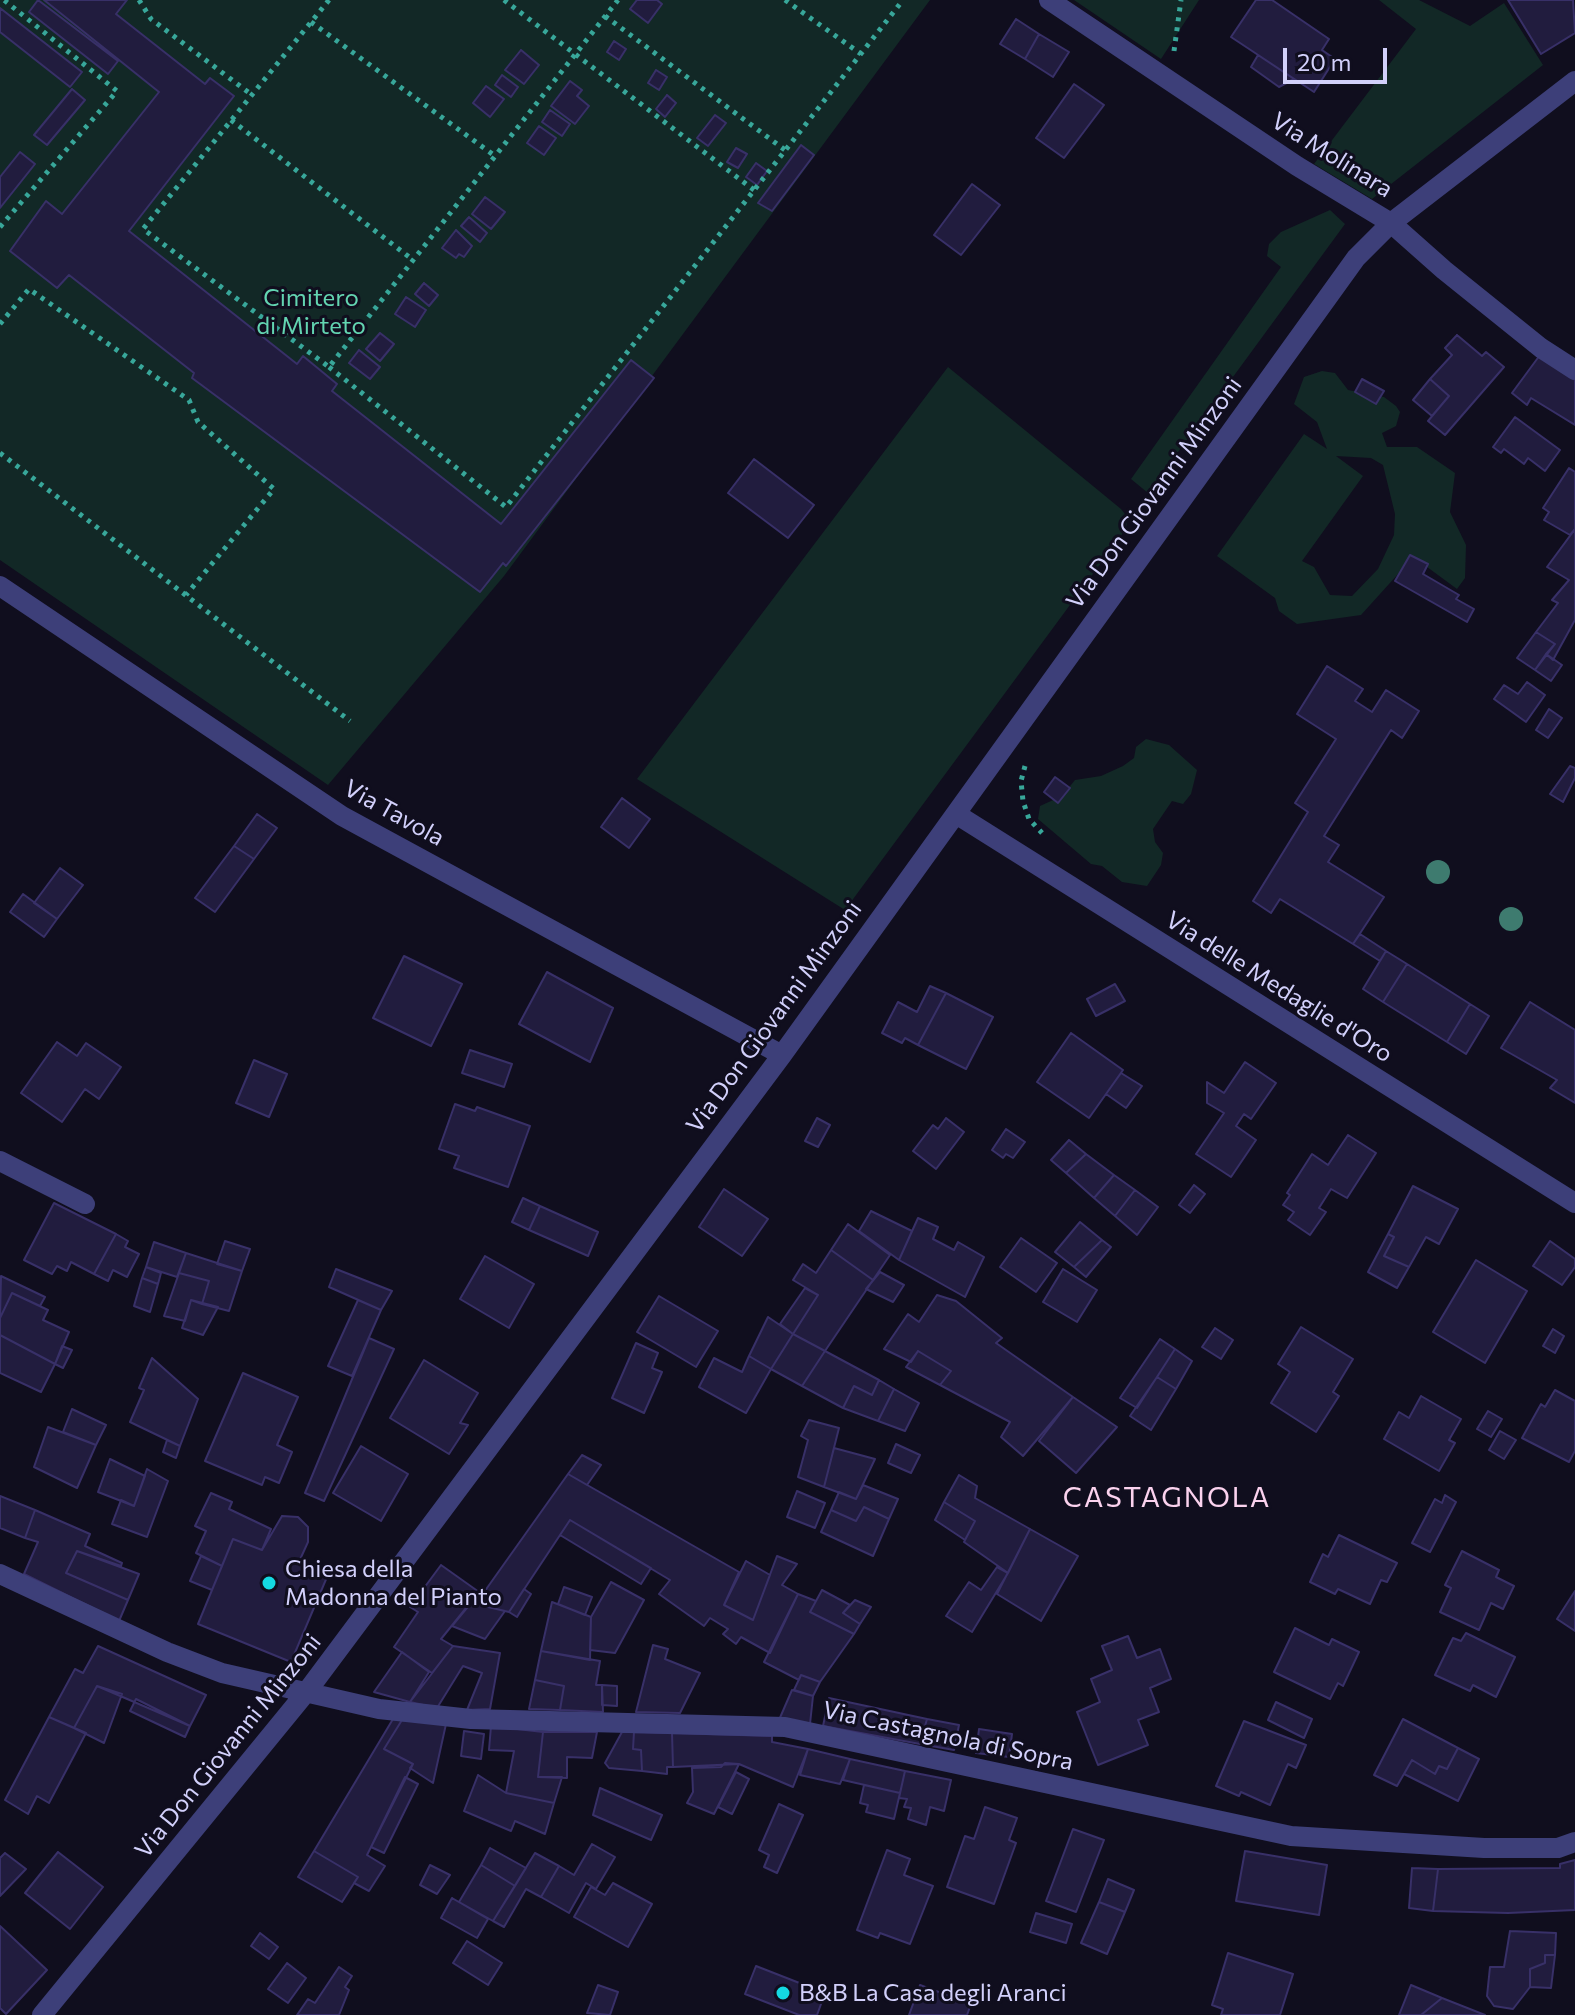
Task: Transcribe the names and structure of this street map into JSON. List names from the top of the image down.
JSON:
{
  "streets": {
    "street": [
      "Via Molinara",
      "Via Don Giovanni Minzoni",
      "Via Tavola",
      "Via delle Medaglie d'Oro",
      "Via Castagnola di Sopra"
    ]
  },
  "crossings": [
    ["Via Molinara", "Via Don Giovanni Minzoni"],
    ["Via Don Giovanni Minzoni", "Via Tavola"],
    ["Via Don Giovanni Minzoni", "Via delle Medaglie d'Oro"],
    ["Via Don Giovanni Minzoni", "Via Castagnola di Sopra"]
  ],
  "districts": ["CASTAGNOLA"],
  "parks": ["Cimitero di Mirteto"],
  "places": ["Chiesa della Madonna del Pianto", "B&B La Casa degli Aranci"],
  "scale_bar": "20 m"
}
